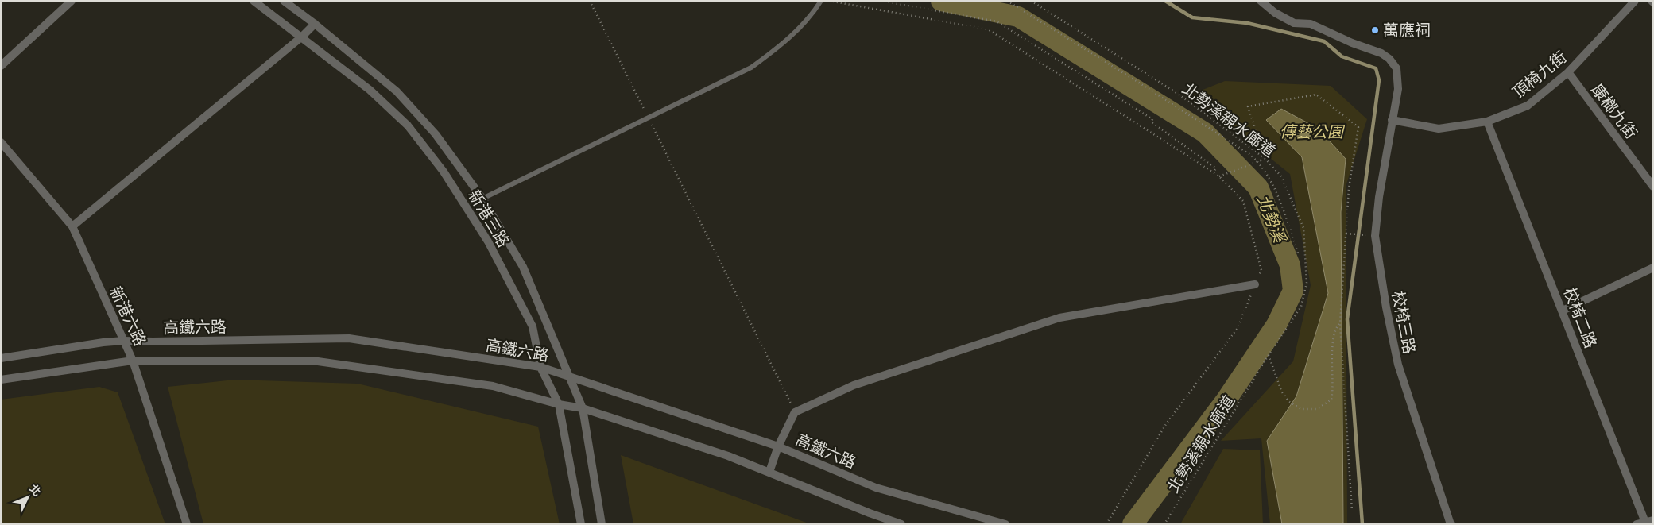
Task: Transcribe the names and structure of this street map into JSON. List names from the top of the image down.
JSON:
{
  "streets": {
    "street": [
      "頂椅九街",
      "康榔九街",
      "新港三路",
      "新港六路",
      "校椅二路",
      "校椅三路",
      "高鐵六路"
    ],
    "path": ["北勢溪親水廊道"]
  },
  "crossings": [
    ["頂椅九街", "康榔九街"],
    ["頂椅九街", "校椅二路"],
    ["頂椅九街", "校椅三路"],
    ["新港三路", "高鐵六路"],
    ["新港六路", "高鐵六路"]
  ],
  "water": ["北勢溪"],
  "parks": ["傳藝公園"],
  "places": ["萬應祠"],
  "north": "top right"
}
